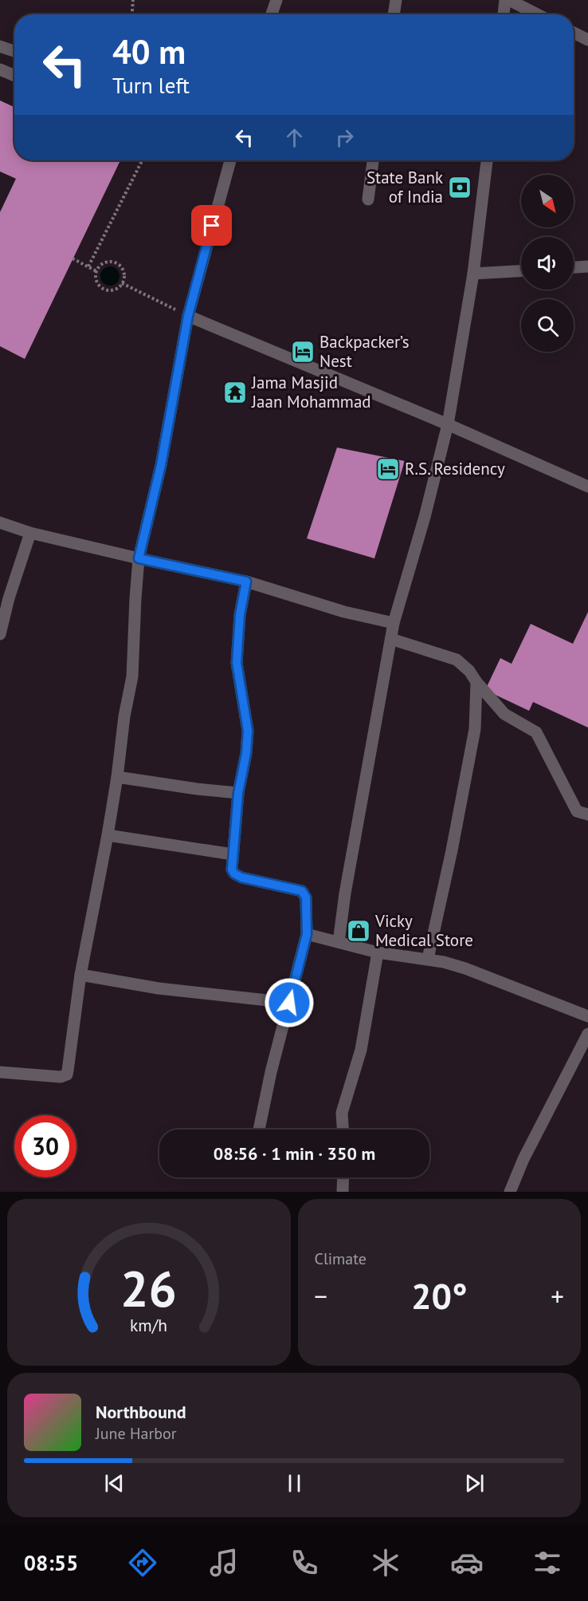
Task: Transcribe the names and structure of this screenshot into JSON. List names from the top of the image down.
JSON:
{
  "places": {
    "bank": ["State Bank of India"],
    "hotel": ["Backpacker’s Nest", "R.S. Residency"],
    "temple": ["Jama Masjid Jaan Mohammad"],
    "shop": ["Vicky Medical Store"]
  },
  "north": "bottom right",
  "page": {
    "turn": ["40 m", "Turn left"],
    "limit": "30",
    "trip": "08:56 · 1 min · 350 m",
    "tile": "Climate",
    "heat": ["−", "20°", "+"],
    "song": ["Northbound", "June Harbor"],
    "tabs": "08:55",
    "gauge": ["26", "km/h"]
  }
}
